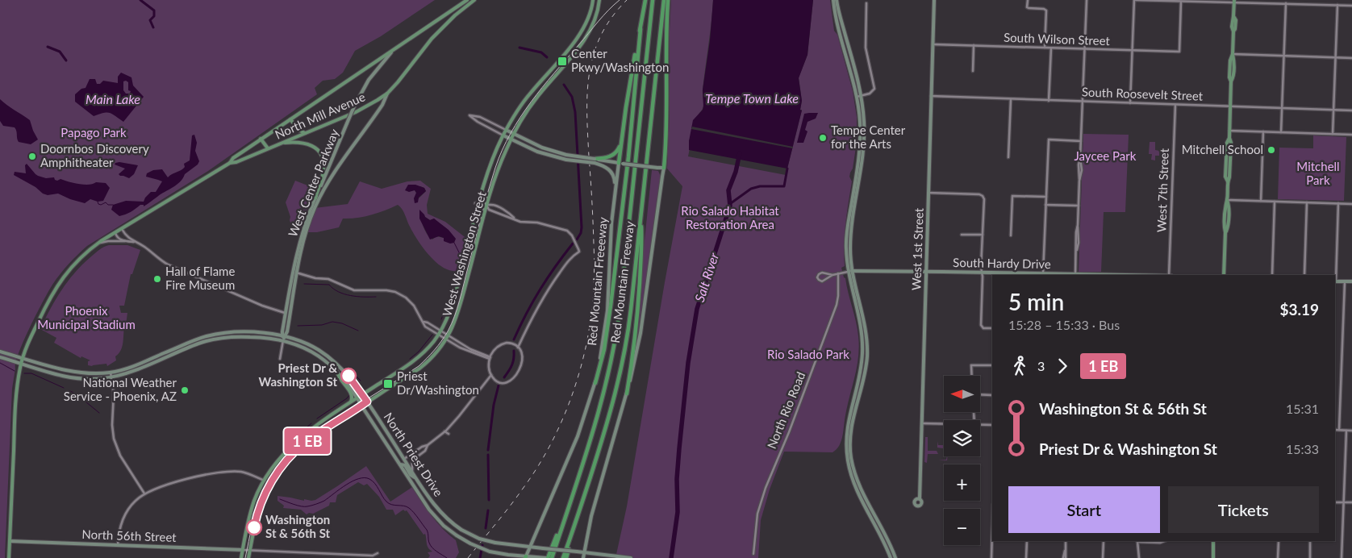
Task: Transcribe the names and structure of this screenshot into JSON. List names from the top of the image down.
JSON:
{
  "streets": {
    "highway": ["Red Mountain Freeway"],
    "main road": [
      "North Mill Avenue",
      "West Center Parkway",
      "West 1st Street",
      "West Washington Street",
      "South Hardy Drive",
      "Red Mountain Freeeway",
      "North Priest Drive",
      "North 56th Street"
    ],
    "street": [
      "South Wilson Street",
      "South Roosevelt Street",
      "West 7th Street",
      "North Rio Road"
    ]
  },
  "crossings": [
    ["South Wilson Street", "West 1st Street"],
    ["South Roosevelt Street", "West 7th Street"],
    ["South Roosevelt Street", "West 1st Street"],
    ["North Mill Avenue", "West Center Parkway"],
    ["North Mill Avenue", "North Priest Drive"],
    ["North Mill Avenue", "North 56th Street"],
    ["West Center Parkway", "North Priest Drive"],
    ["West 1st Street", "South Hardy Drive"],
    ["West Washington Street", "North Priest Drive"],
    ["West Washington Street", "North 56th Street"],
    ["South Hardy Drive", "North Rio Road"],
    ["Red Mountain Freeeway", "North Priest Drive"]
  ],
  "water": ["Tempe Town Lake", "Main Lake", "Salt River"],
  "parks": [
    "Papago Park",
    "Jaycee Park",
    "Mitchell Park",
    "Rio Salado Habitat Restoration Area",
    "Phoenix Municipal Stadium",
    "Rio Salado Park"
  ],
  "places": {
    "transit": ["Center Pkwy/Washington", "Priest Dr/Washington"],
    "other": [
      "Tempe Center for the Arts",
      "Mitchell School",
      "Doornbos Discovery Amphitheater",
      "Hall of Flame Fire Museum",
      "Priest Dr & Washington St",
      "National Weather Service - Phoenix, AZ",
      "Washington St & 56th St"
    ]
  },
  "north": "left",
  "page": {
    "on_map": "1 EB",
    "heading": ["5 min", "15:28 – 15:33 · Bus", "$3.19"],
    "legs": ["3", "1 EB"],
    "map_buttons": ["+", "−"],
    "list": [
      {
        "name": "Washington St & 56th St",
        "value": "15:31"
      },
      {
        "name": "Priest Dr & Washington St",
        "value": "15:33"
      }
    ],
    "buttons": ["Start", "Tickets"]
  }
}
